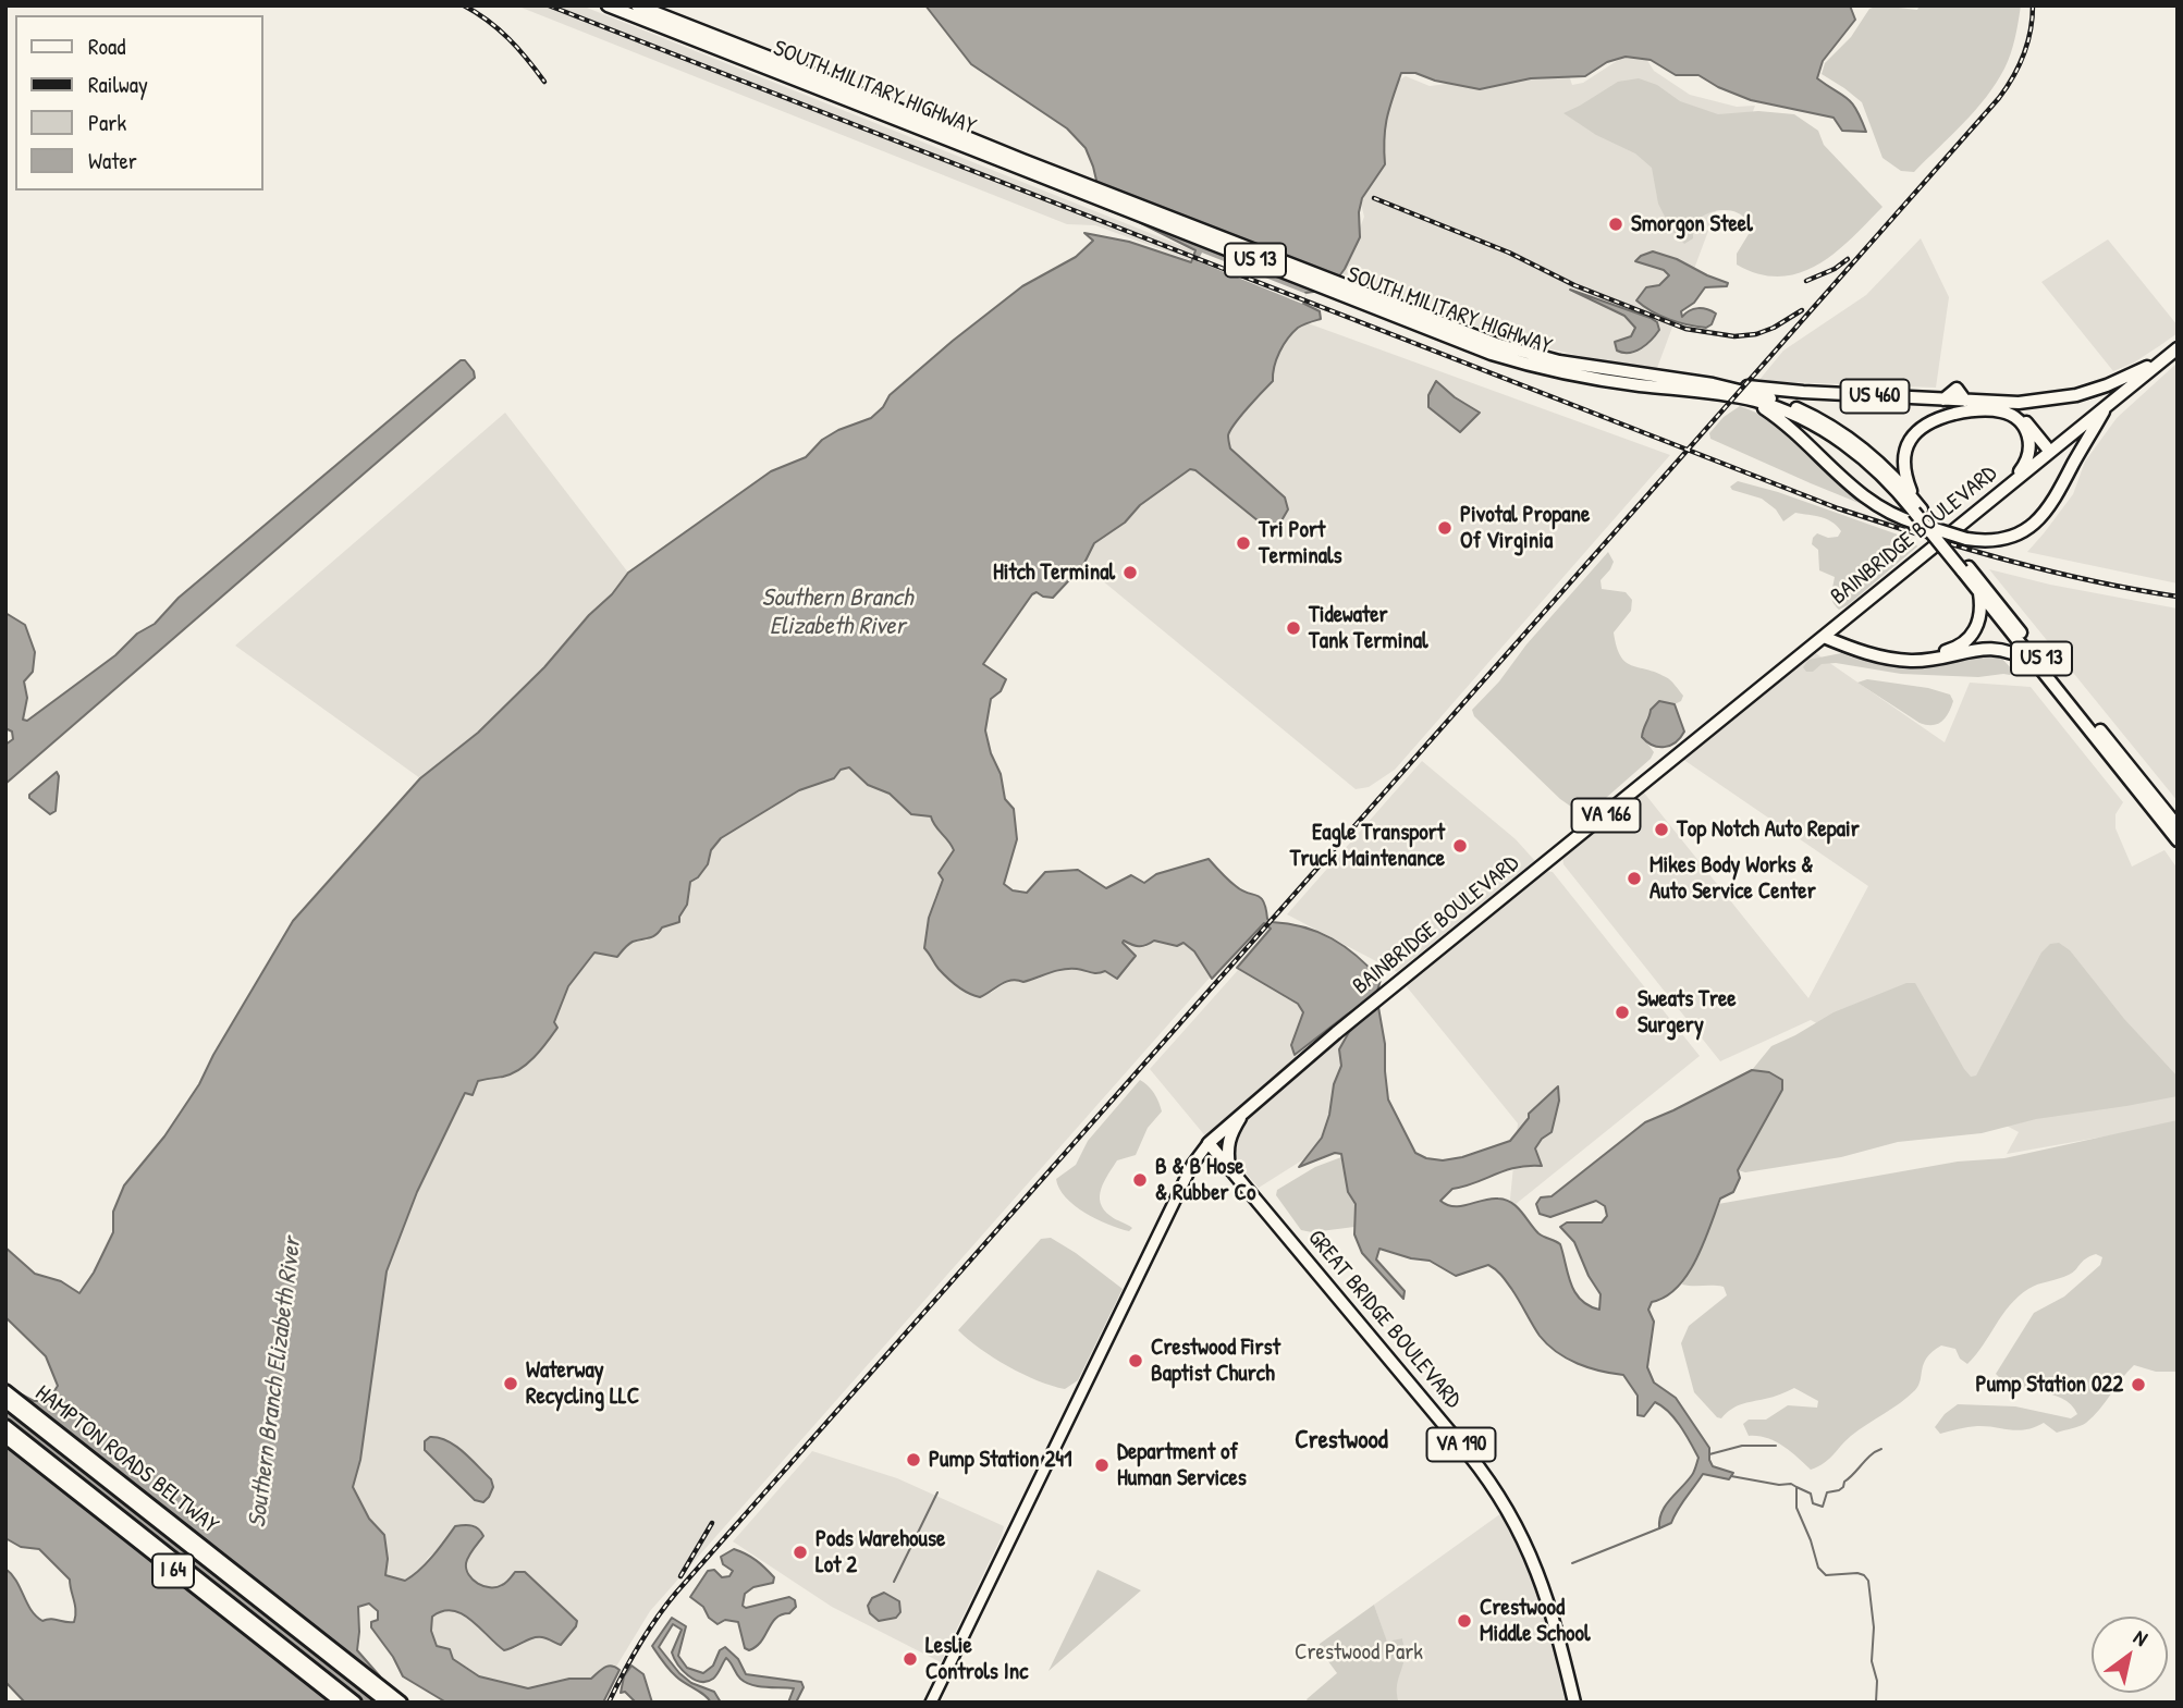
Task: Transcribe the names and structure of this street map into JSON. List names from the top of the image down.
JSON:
{
  "streets": {
    "highway": ["HAMPTON ROADS BELTWAY", "I 64"],
    "main road": [
      "SOUTH MILITARY HIGHWAY",
      "US 13",
      "US 460",
      "BAINBRIDGE BOULEVARD",
      "VA 166",
      "GREAT BRIDGE BOULEVARD",
      "VA 190"
    ]
  },
  "crossings": [
    ["SOUTH MILITARY HIGHWAY", "US 460"],
    ["US 460", "BAINBRIDGE BOULEVARD"],
    ["BAINBRIDGE BOULEVARD", "GREAT BRIDGE BOULEVARD"]
  ],
  "districts": ["Crestwood"],
  "water": ["Southern Branch Elizabeth River"],
  "parks": ["Crestwood Park"],
  "places": [
    "Smorgon Steel",
    "Pivotal Propane Of Virginia",
    "Tri Port Terminals",
    "Hitch Terminal",
    "Tidewater Tank Terminal",
    "Top Notch Auto Repair",
    "Eagle Transport Truck Maintenance",
    "Mikes Body Works & Auto Service Center",
    "Sweats Tree Surgery",
    "B & B Hose & Rubber Co",
    "Crestwood First Baptist Church",
    "Waterway Recycling LLC",
    "Pump Station 022",
    "Pump Station 241",
    "Department of Human Services",
    "Pods Warehouse Lot 2",
    "Crestwood Middle School",
    "Leslie Controls Inc"
  ],
  "legend": [
    "Road",
    "Railway",
    "Park",
    "Water"
  ],
  "north": "top right"
}
